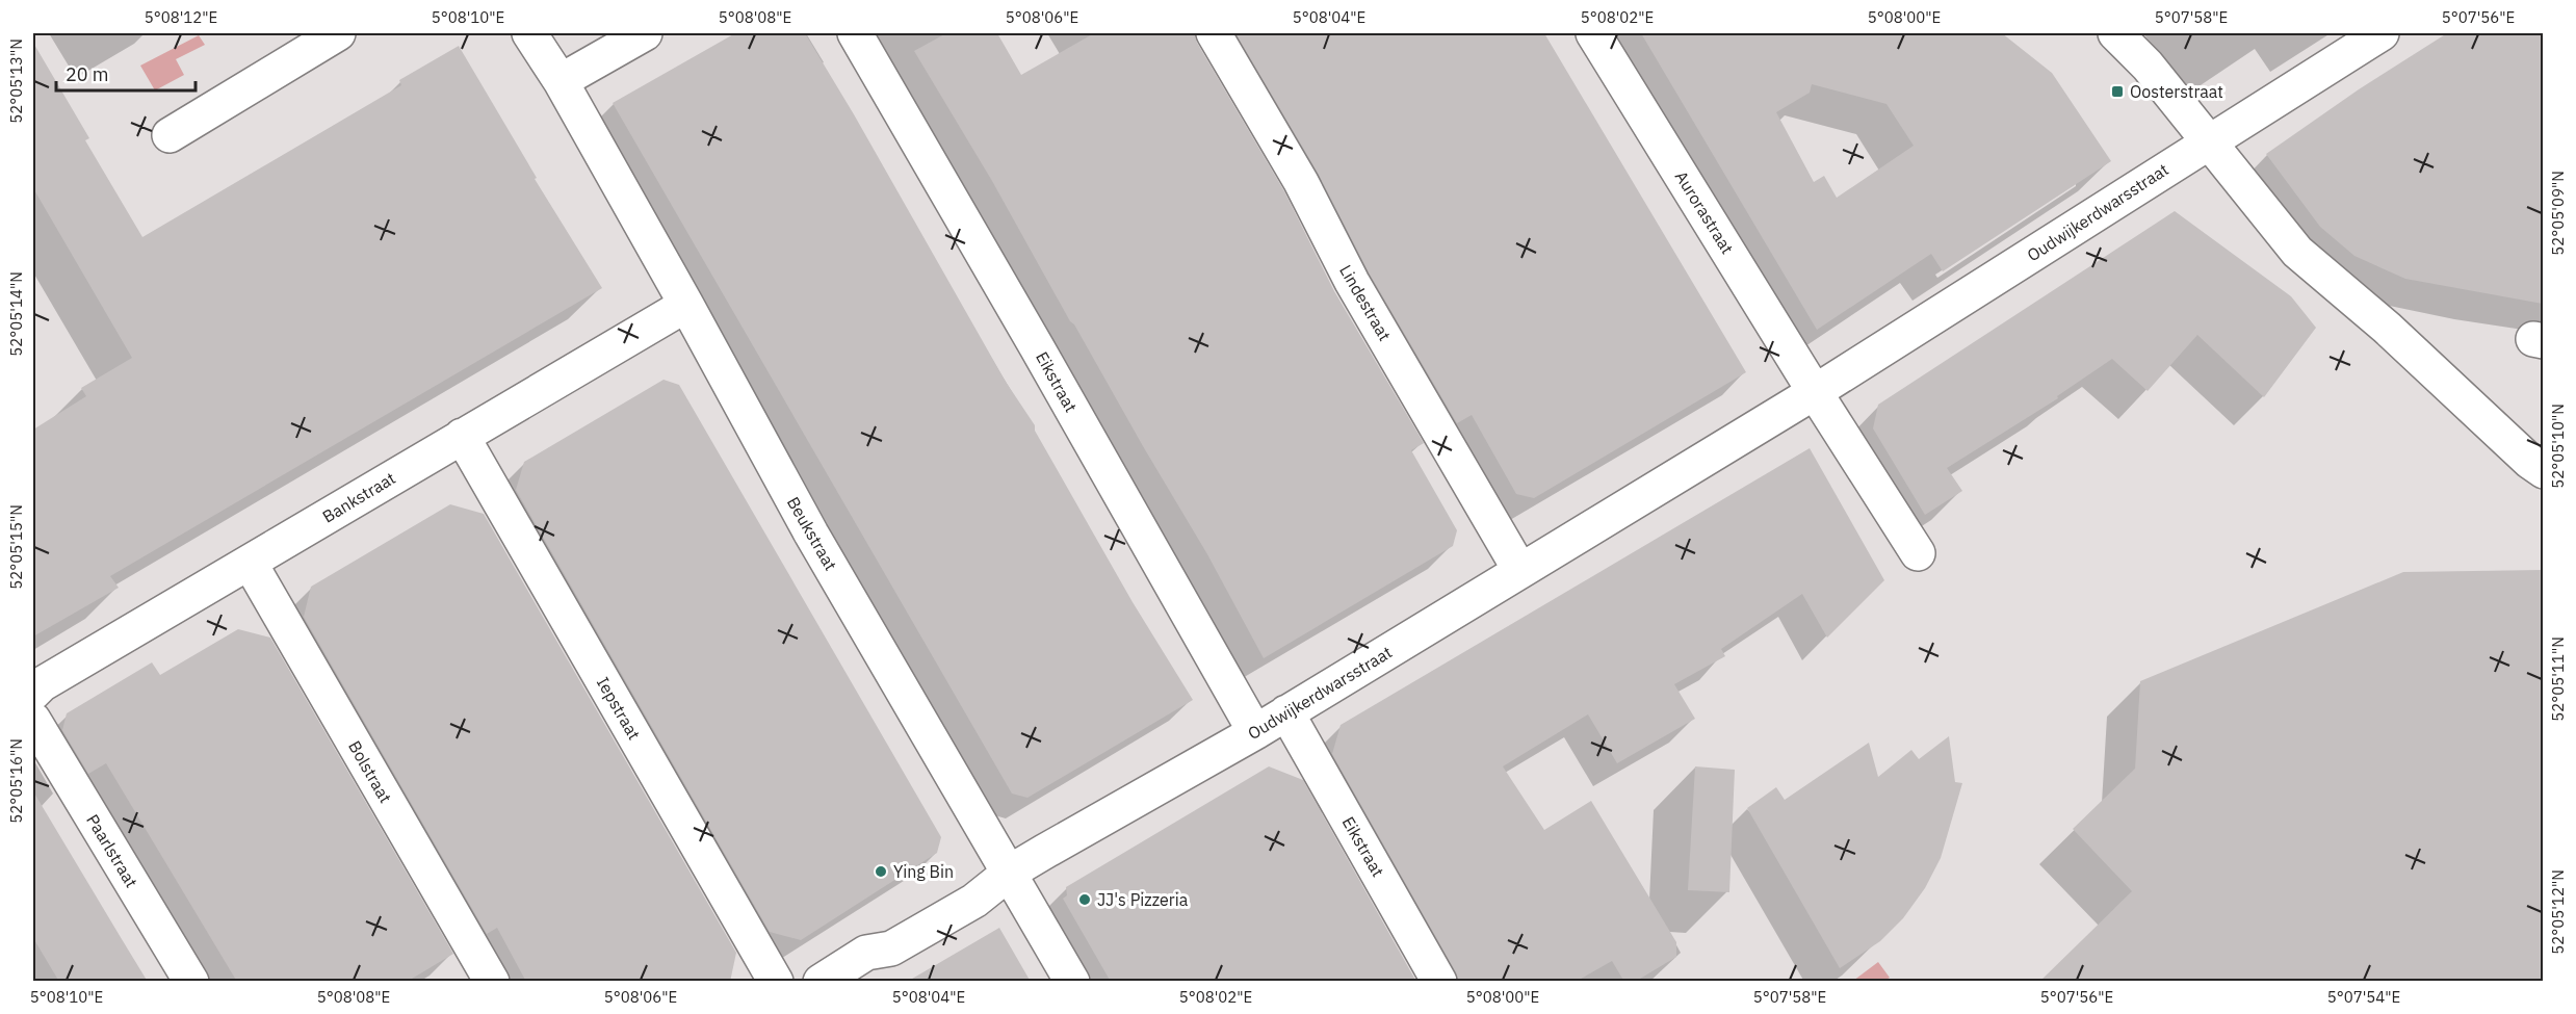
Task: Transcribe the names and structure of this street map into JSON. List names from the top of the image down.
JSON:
{
  "streets": {
    "street": [
      "Aurorastraat",
      "Oudwijkerdwarsstraat",
      "Lindestraat",
      "Eikstraat",
      "Bankstraat",
      "Beukstraat",
      "Iepstraat",
      "Bolstraat",
      "Paarlstraat"
    ]
  },
  "crossings": [
    ["Aurorastraat", "Oudwijkerdwarsstraat"],
    ["Oudwijkerdwarsstraat", "Lindestraat"],
    ["Oudwijkerdwarsstraat", "Eikstraat"],
    ["Oudwijkerdwarsstraat", "Beukstraat"],
    ["Bankstraat", "Beukstraat"],
    ["Bankstraat", "Iepstraat"],
    ["Bankstraat", "Bolstraat"]
  ],
  "places": {
    "transit": ["Oosterstraat"],
    "other": ["Ying Bin", "JJ's Pizzeria"]
  },
  "scale_bar": "20 m",
  "coordinates": [
    "5°08'12\"E",
    "5°08'10\"E",
    "5°08'08\"E",
    "5°08'06\"E",
    "5°08'04\"E",
    "5°08'02\"E",
    "5°08'00\"E",
    "5°07'58\"E",
    "5°07'56\"E",
    "52°05'13\"N",
    "52°05'09\"N",
    "52°05'14\"N",
    "52°05'10\"N",
    "52°05'15\"N",
    "52°05'11\"N",
    "52°05'16\"N",
    "52°05'12\"N",
    "5°07'54\"E"
  ]
}
